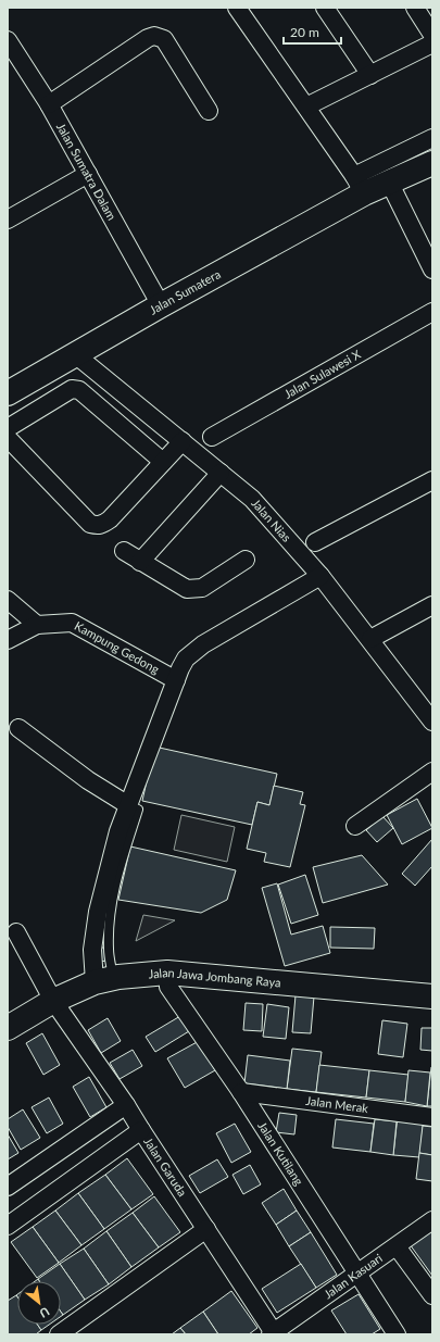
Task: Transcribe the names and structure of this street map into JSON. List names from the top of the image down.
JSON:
{
  "streets": {
    "street": [
      "Jalan Sumatra Dalam",
      "Jalan Sumatera",
      "Jalan Sulawesi X",
      "Jalan Nias",
      "Kampung Gedong",
      "Jalan Jawa Jombang Raya",
      "Jalan Merak",
      "Jalan Kutilang",
      "Jalan Garuda",
      "Jalan Kasuari"
    ]
  },
  "crossings": [
    ["Jalan Sumatra Dalam", "Jalan Sumatera"],
    ["Jalan Sumatera", "Jalan Nias"],
    ["Jalan Jawa Jombang Raya", "Jalan Kutilang"],
    ["Jalan Jawa Jombang Raya", "Jalan Garuda"],
    ["Jalan Merak", "Jalan Kutilang"],
    ["Jalan Kutilang", "Jalan Kasuari"],
    ["Jalan Garuda", "Jalan Kasuari"]
  ],
  "scale_bar": "20 m",
  "north": "bottom right"
}
